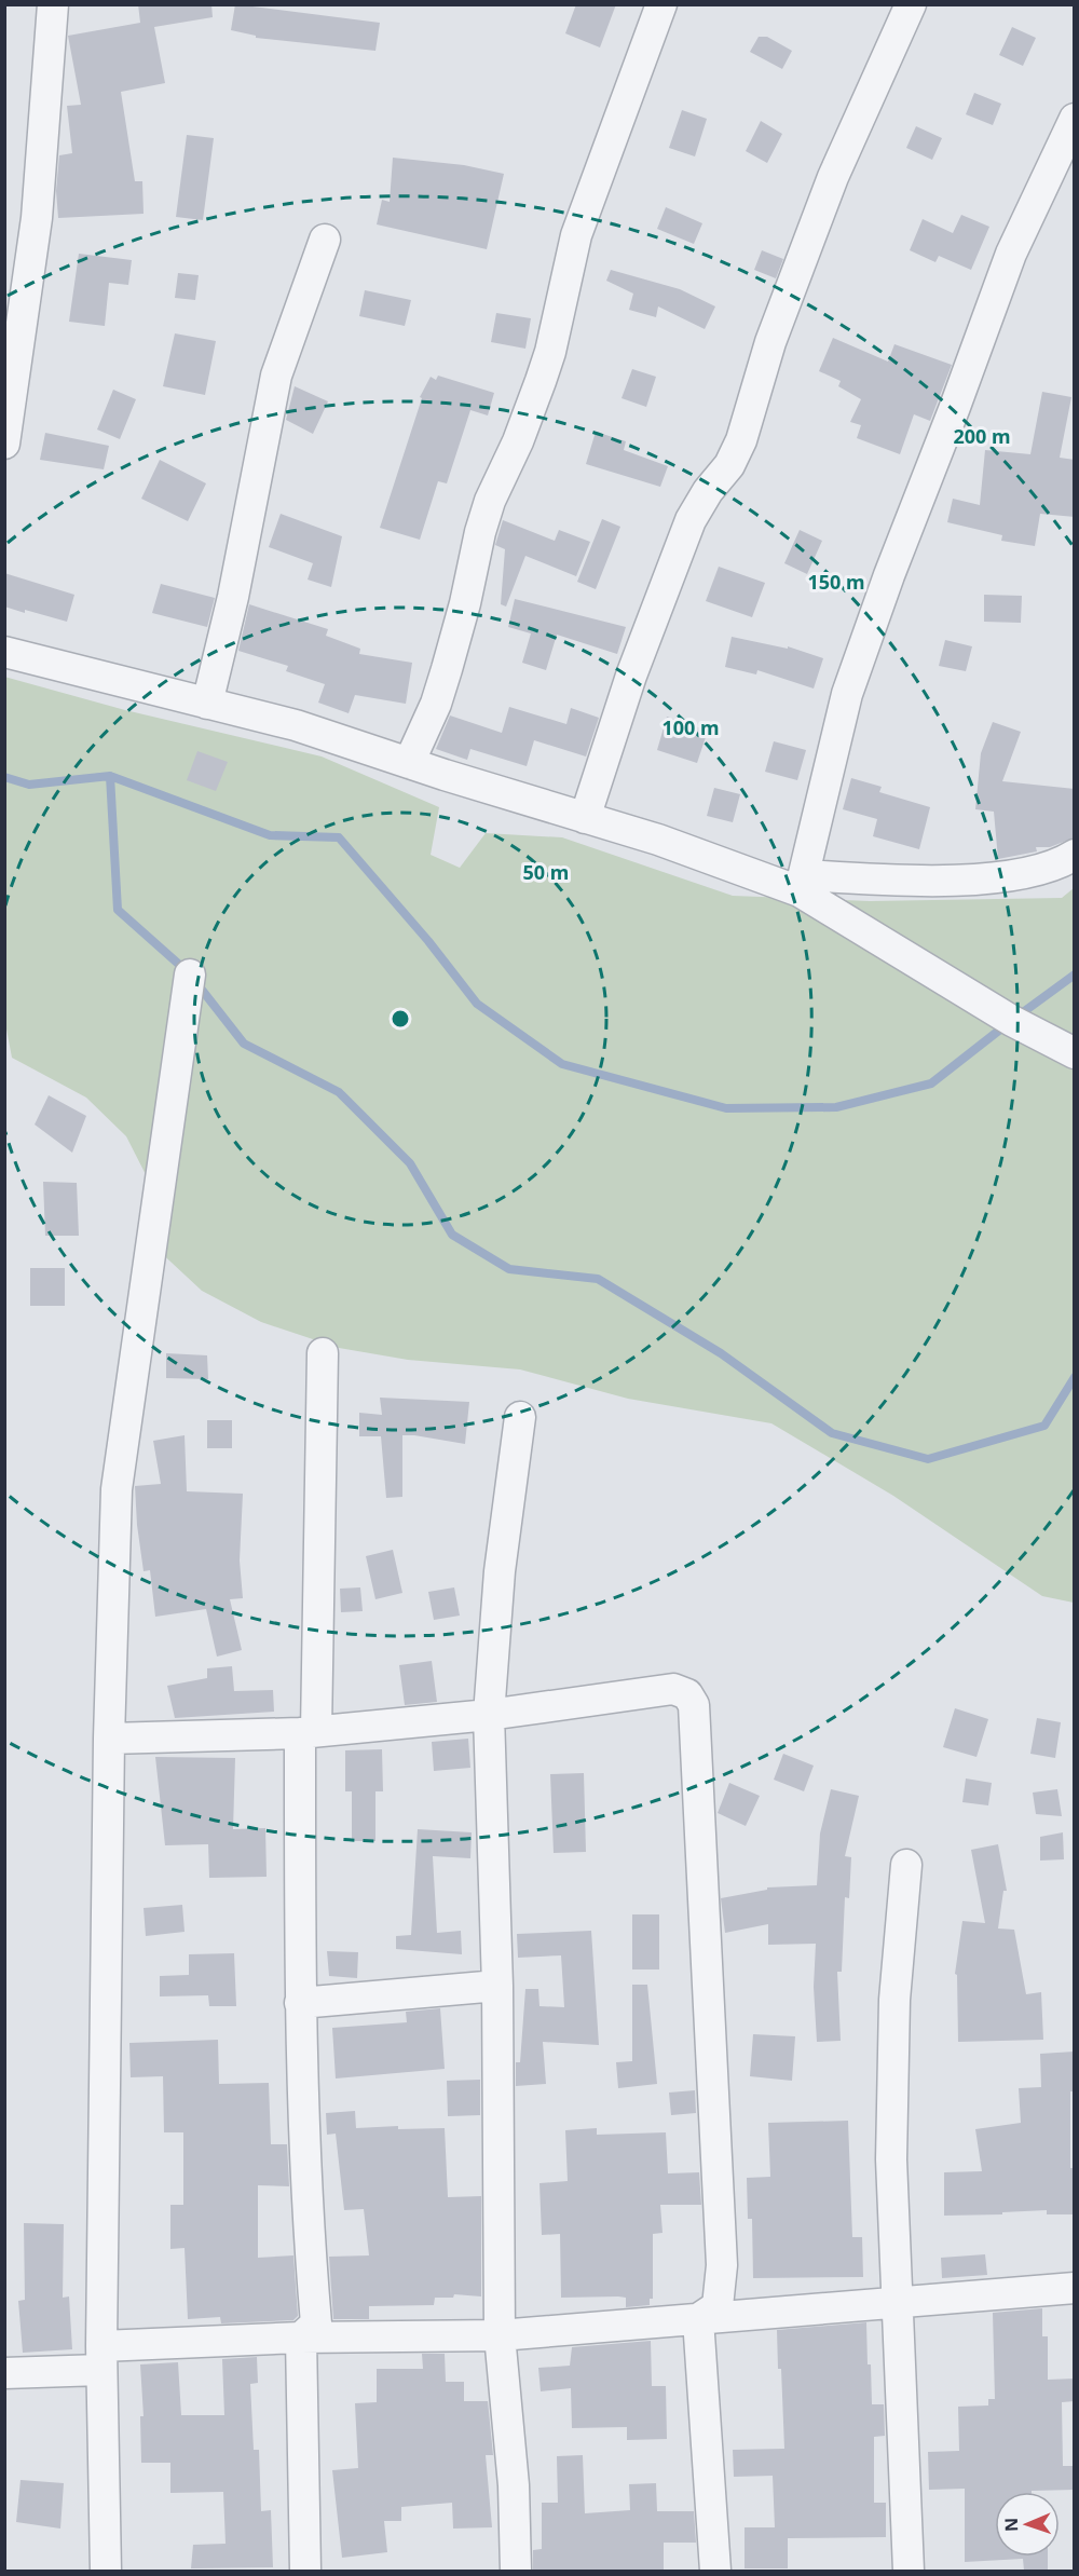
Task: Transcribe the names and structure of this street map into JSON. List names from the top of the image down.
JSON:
{
  "north": "left",
  "rings": [
    "200 m",
    "150 m",
    "100 m",
    "50 m"
  ]
}
